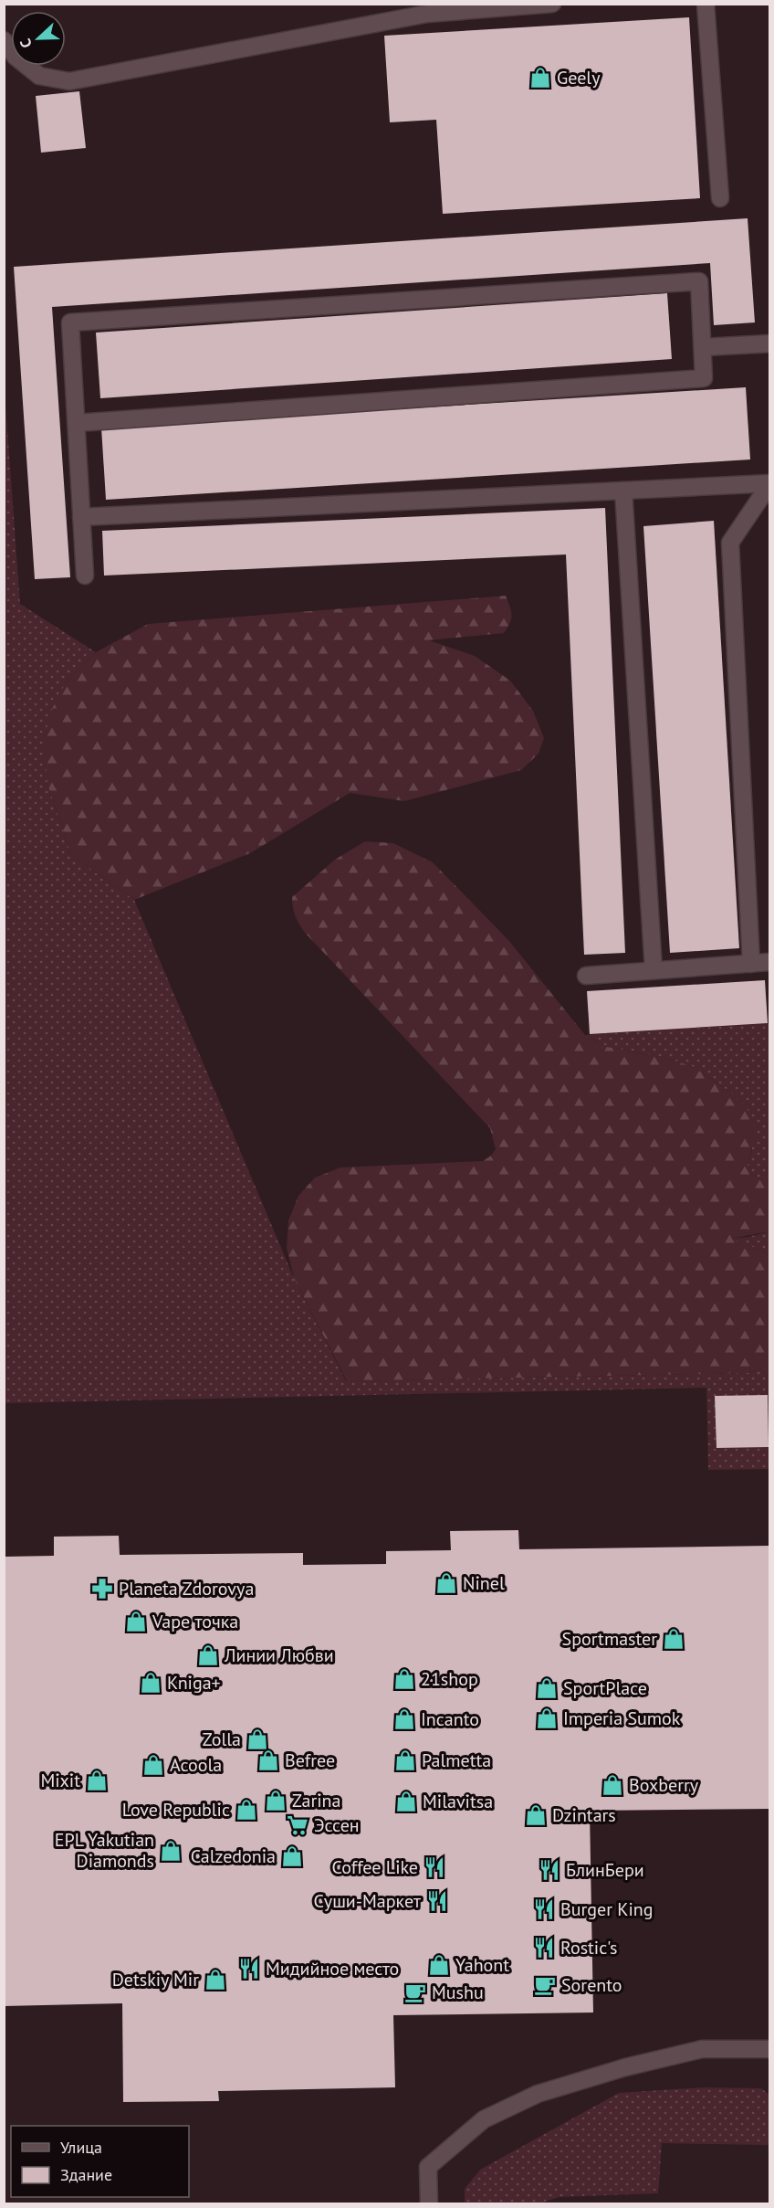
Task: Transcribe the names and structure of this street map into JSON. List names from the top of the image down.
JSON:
{
  "places": {
    "shop": [
      "Geely",
      "Ninel",
      "Vape точка",
      "Sportmaster",
      "Линии Любви",
      "21shop",
      "Kniga+",
      "SportPlace",
      "Imperia Sumok",
      "Incanto",
      "Zolla",
      "Befree",
      "Palmetta",
      "Acoola",
      "Mixit",
      "Boxberry",
      "Zarina",
      "Milavitsa",
      "Love Republic",
      "Dzintars",
      "EPL Yakutian Diamonds",
      "Calzedonia",
      "Yahont",
      "Detskiy Mir"
    ],
    "pharmacy": ["Planeta Zdorovya"],
    "supermarket": ["Эссен"],
    "restaurant": [
      "Coffee Like",
      "БлинБери",
      "Суши-Маркет",
      "Burger King",
      "Rostic's",
      "Мидийное место"
    ],
    "cafe": ["Sorento", "Mushu"]
  },
  "legend": ["Улица", "Здание"],
  "north": "left"
}
